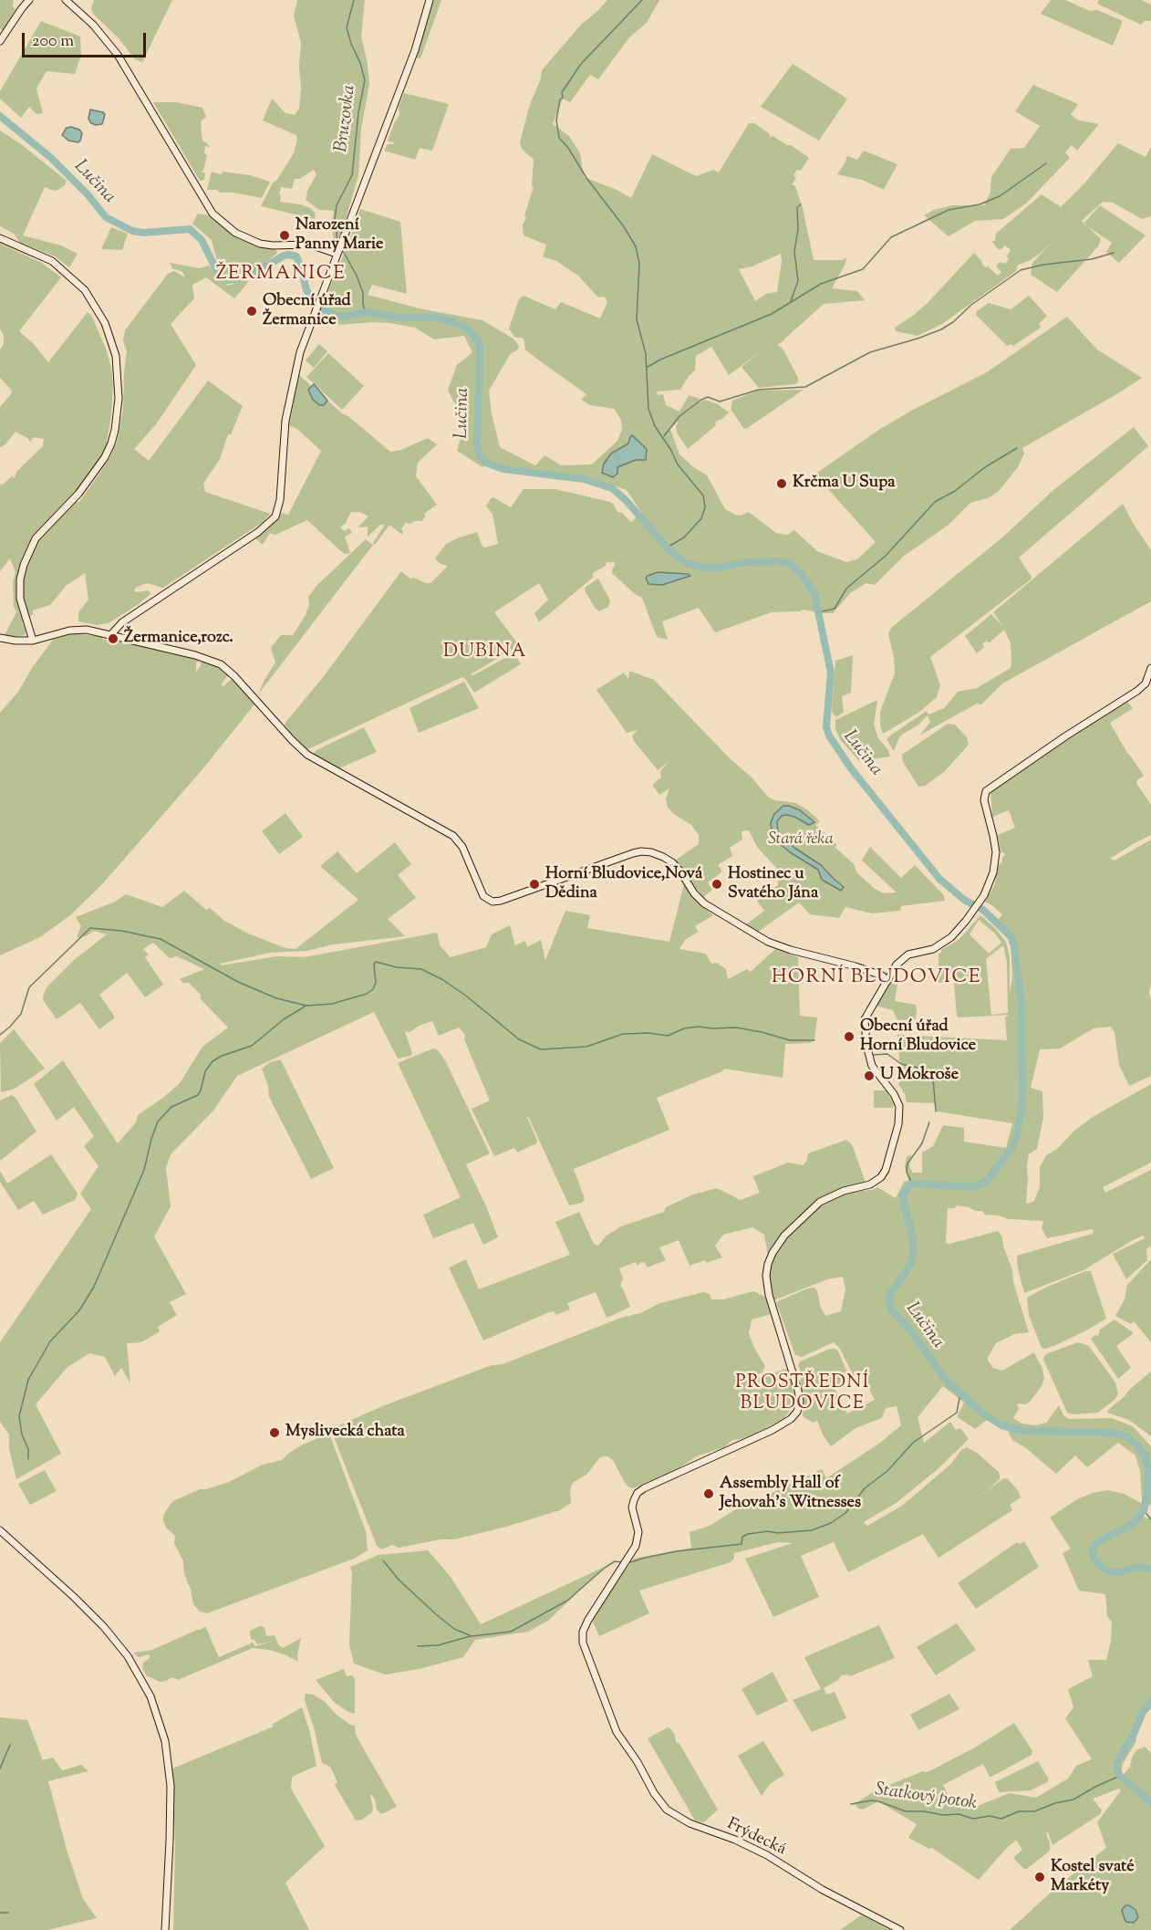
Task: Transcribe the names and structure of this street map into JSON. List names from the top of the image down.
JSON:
{
  "streets": {
    "street": ["Frýdecká"]
  },
  "districts": [
    "ŽERMANICE",
    "DUBINA",
    "HORNÍ BLUDOVICE",
    "PROSTŘEDNÍ BLUDOVICE"
  ],
  "water": ["Bruzovka", "Lučina", "Statkový potok"],
  "parks": ["Stará řeka"],
  "places": [
    "Narození Panny Marie",
    "Obecní úřad Žermanice",
    "Krčma U Supa",
    "Žermanice,rozc.",
    "Horní Bludovice,Nová Dědina",
    "Hostinec u Svatého Jána",
    "Obecní úřad Horní Bludovice",
    "U Mokroše",
    "Myslivecká chata",
    "Assembly Hall of Jehovah's Witnesses",
    "Kostel svaté Markéty"
  ],
  "scale_bar": "200 m"
}
